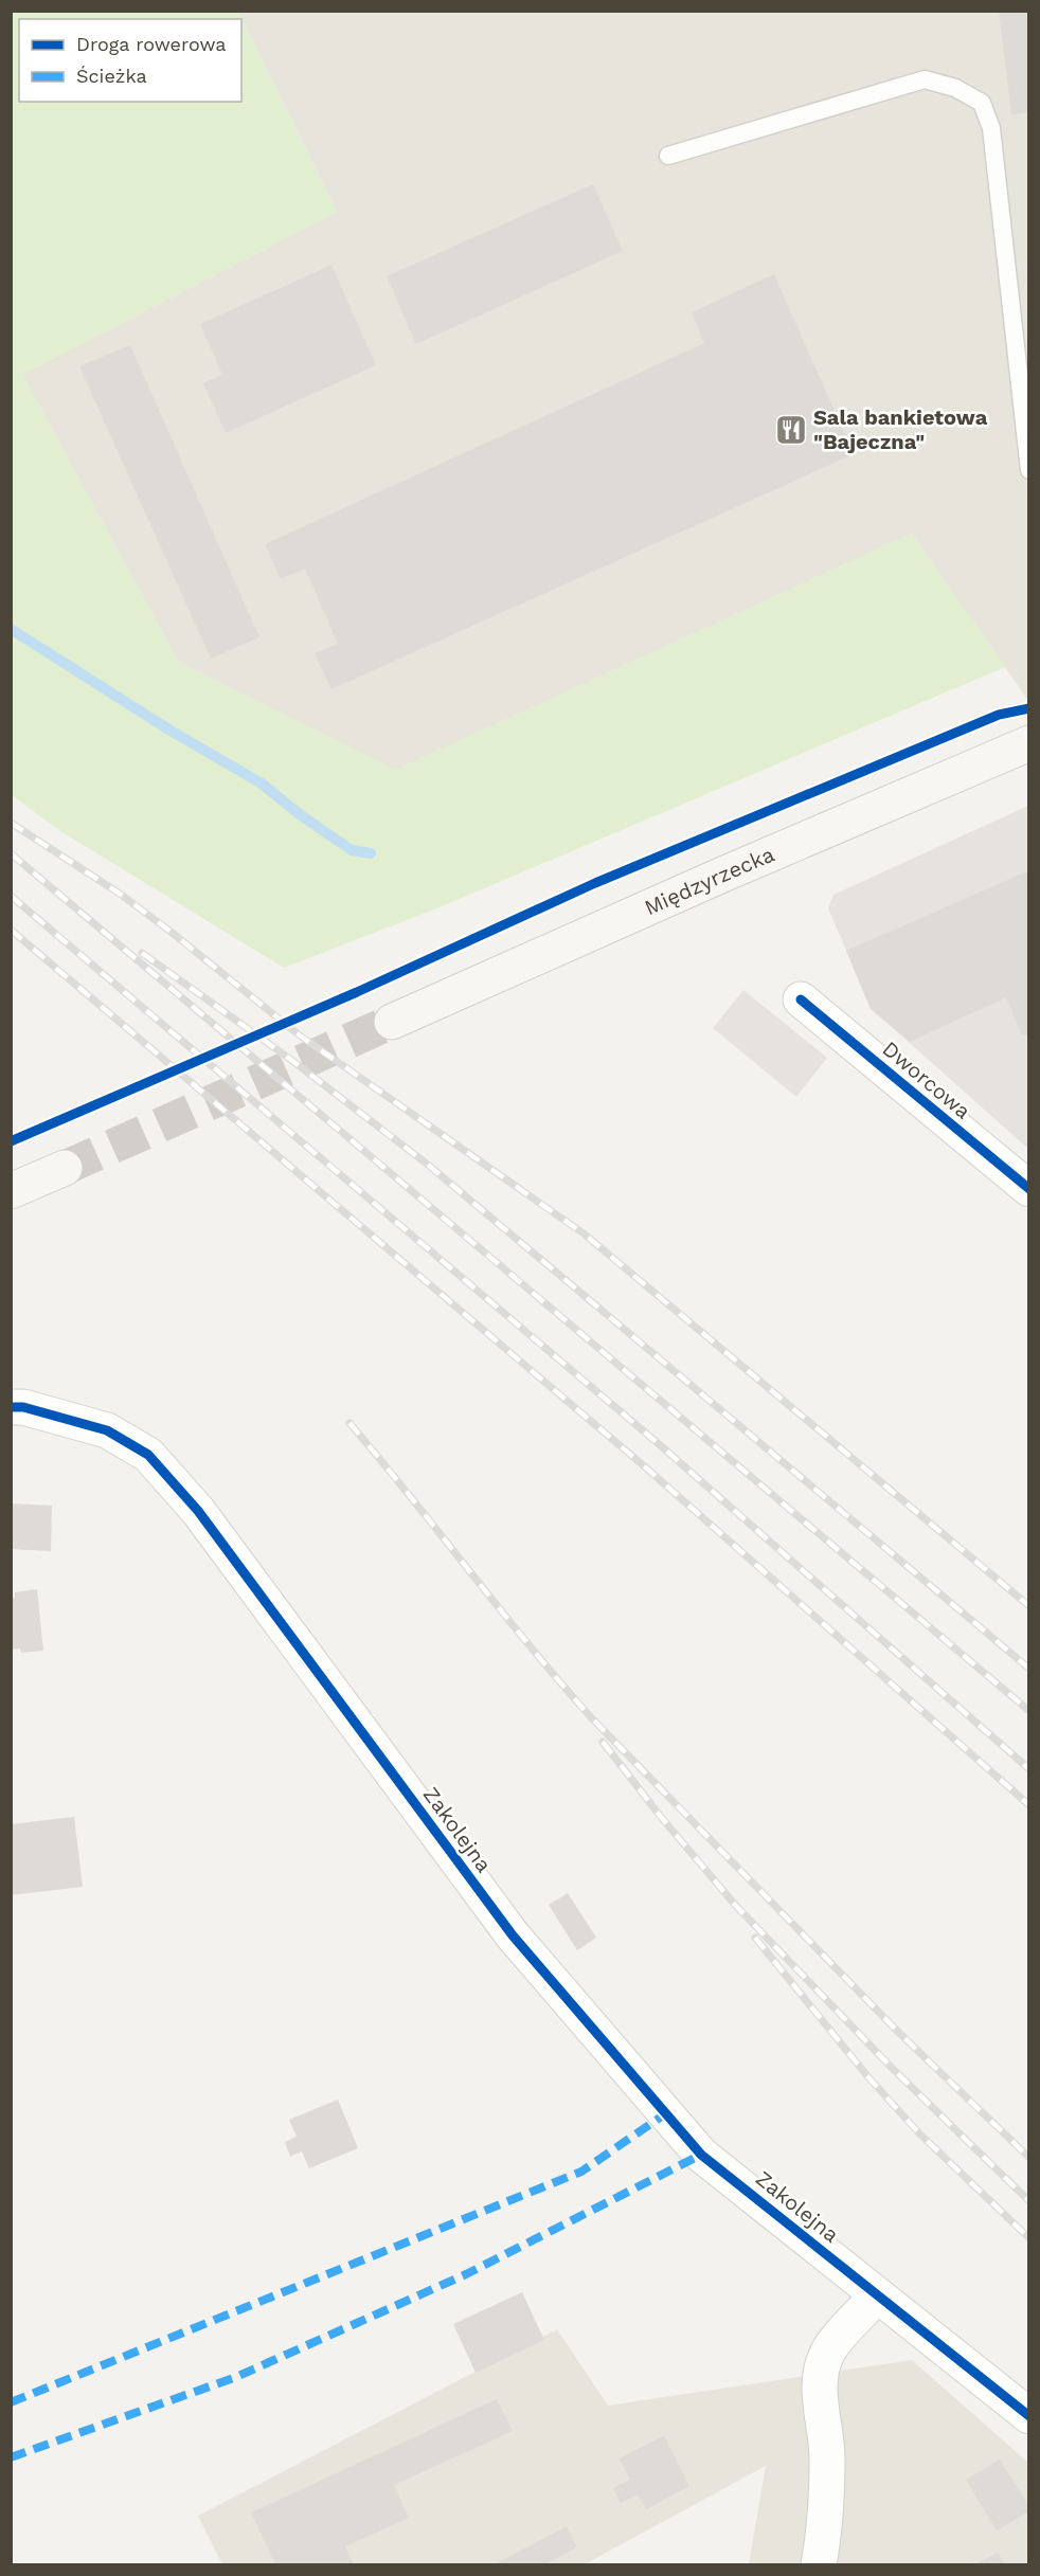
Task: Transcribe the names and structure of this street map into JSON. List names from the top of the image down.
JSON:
{
  "streets": {
    "main road": ["Międzyrzecka"],
    "street": ["Dworcowa", "Zakolejna"]
  },
  "places": {
    "restaurant": ["Sala bankietowa \"Bajeczna\""]
  },
  "legend": ["Droga rowerowa", "Ścieżka"]
}
